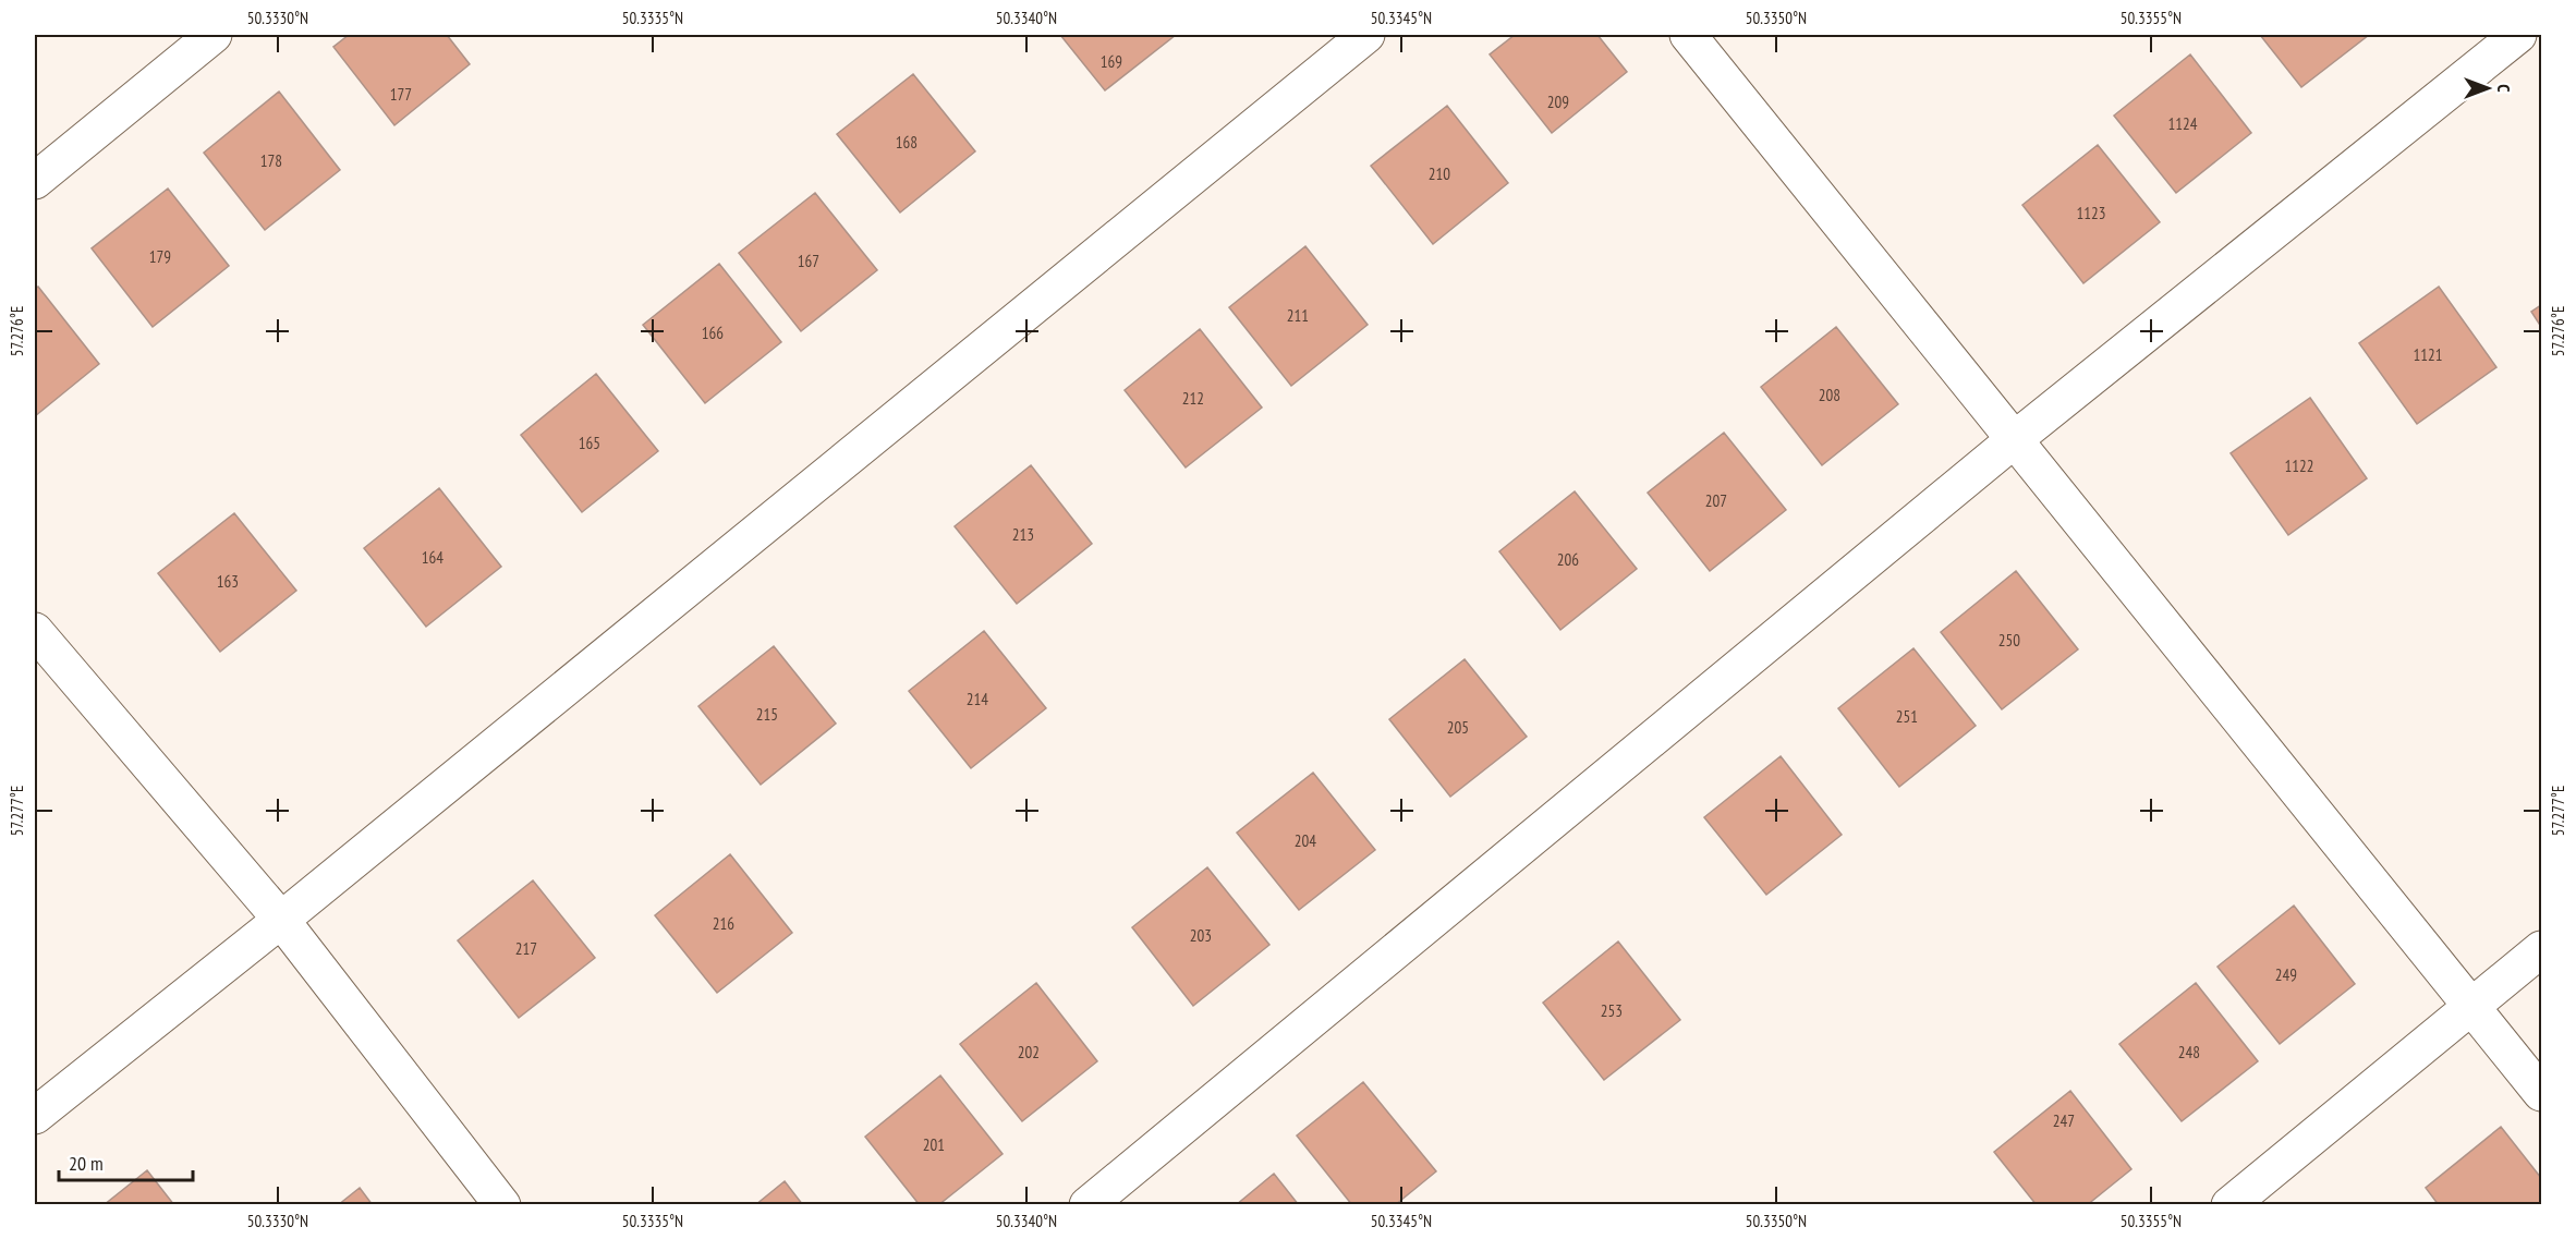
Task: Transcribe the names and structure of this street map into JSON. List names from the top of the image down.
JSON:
{
  "house_numbers": [
    "169",
    "177",
    "209",
    "1124",
    "168",
    "178",
    "210",
    "1123",
    "179",
    "167",
    "211",
    "166",
    "1121",
    "208",
    "212",
    "165",
    "1122",
    "207",
    "213",
    "164",
    "206",
    "163",
    "250",
    "214",
    "215",
    "251",
    "205",
    "204",
    "216",
    "203",
    "217",
    "249",
    "253",
    "202",
    "248",
    "247",
    "201"
  ],
  "scale_bar": "20 m",
  "north": "right",
  "coordinates": [
    "50.3330°N",
    "50.3335°N",
    "50.3340°N",
    "50.3345°N",
    "50.3350°N",
    "50.3355°N",
    "57.276°E",
    "57.277°E"
  ]
}
